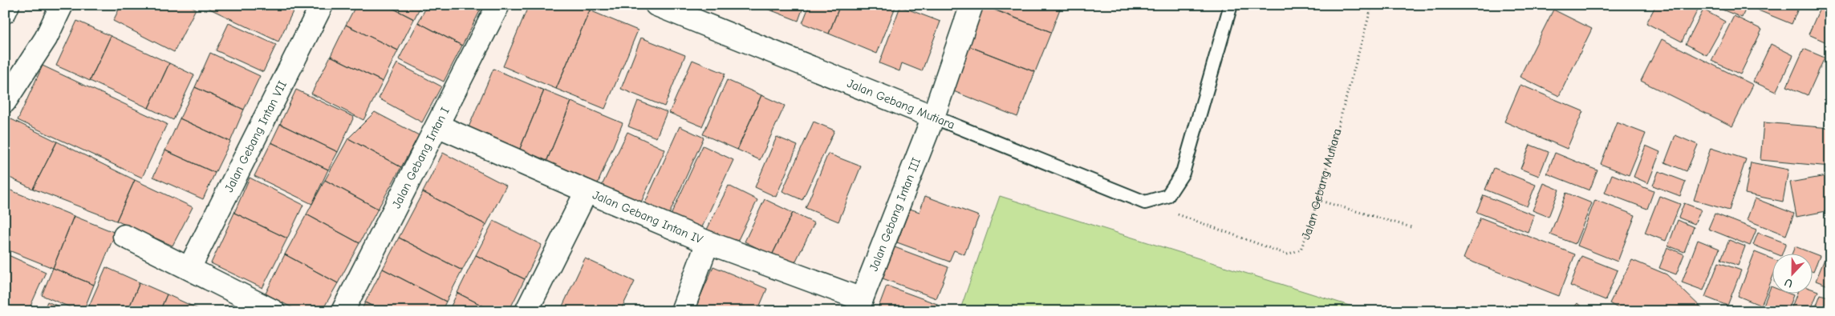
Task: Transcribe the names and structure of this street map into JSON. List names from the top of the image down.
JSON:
{
  "streets": {
    "street": [
      "Jalan Gebang Mutiara",
      "Jalan Gebang Intan VII",
      "Jalan Gebang Intan I",
      "Jalan Gebang Intan III",
      "Jalan Gebang Intan IV"
    ]
  },
  "crossings": [
    ["Jalan Gebang Mutiara", "Jalan Gebang Intan III"],
    ["Jalan Gebang Intan I", "Jalan Gebang Intan IV"],
    ["Jalan Gebang Intan III", "Jalan Gebang Intan IV"]
  ],
  "north": "bottom"
}
